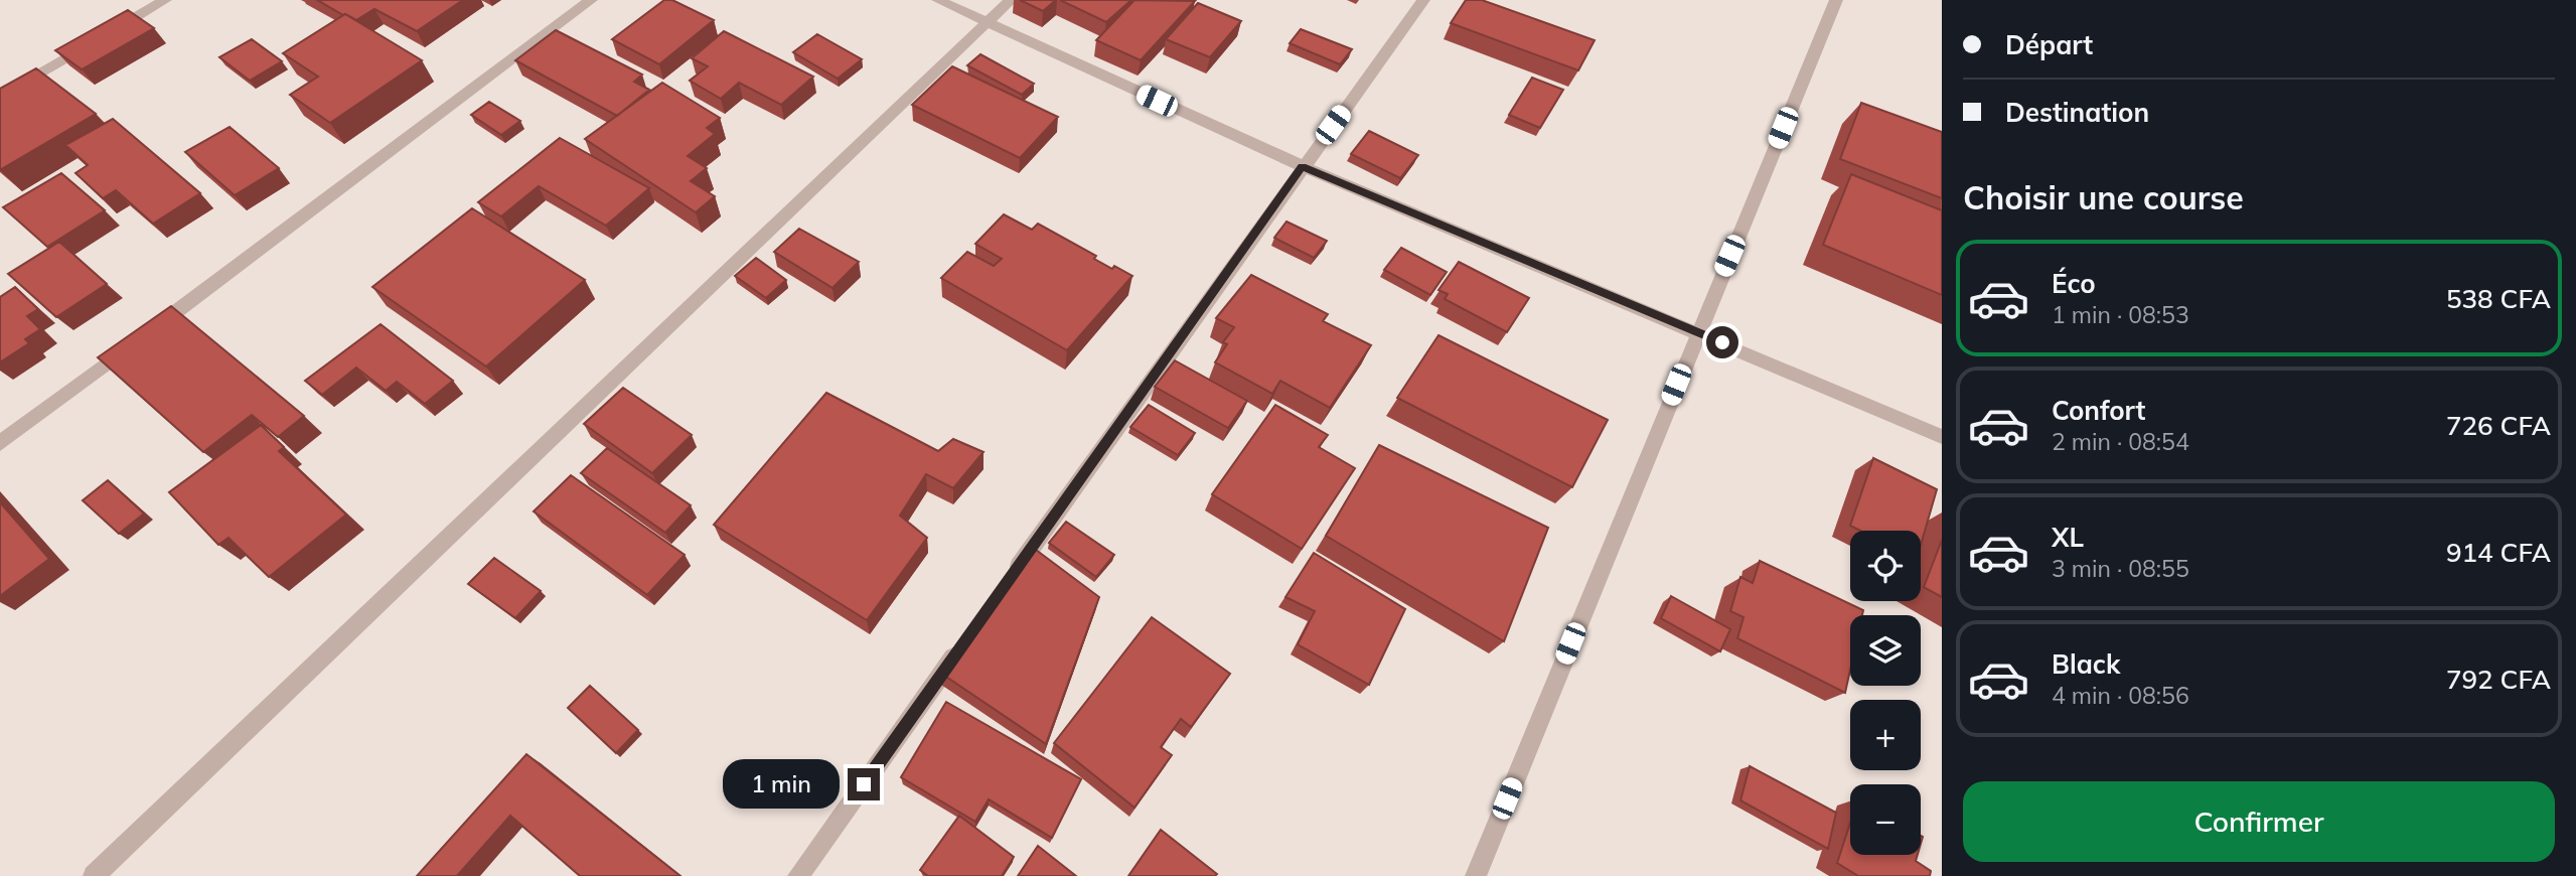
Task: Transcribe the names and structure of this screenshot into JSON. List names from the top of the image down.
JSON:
{
  "page": {
    "banner": ["Départ", "Destination"],
    "heading": "Choisir une course",
    "list": [
      {
        "name": "Éco",
        "note": "1 min · 08:53",
        "value": "538 CFA"
      },
      {
        "name": "Confort",
        "note": "2 min · 08:54",
        "value": "726 CFA"
      },
      {
        "name": "XL",
        "note": "3 min · 08:55",
        "value": "914 CFA"
      },
      {
        "name": "Black",
        "note": "4 min · 08:56",
        "value": "792 CFA"
      }
    ],
    "map_buttons": ["+", "−"],
    "bubble": "1 min",
    "buttons": "Confirmer"
  }
}
